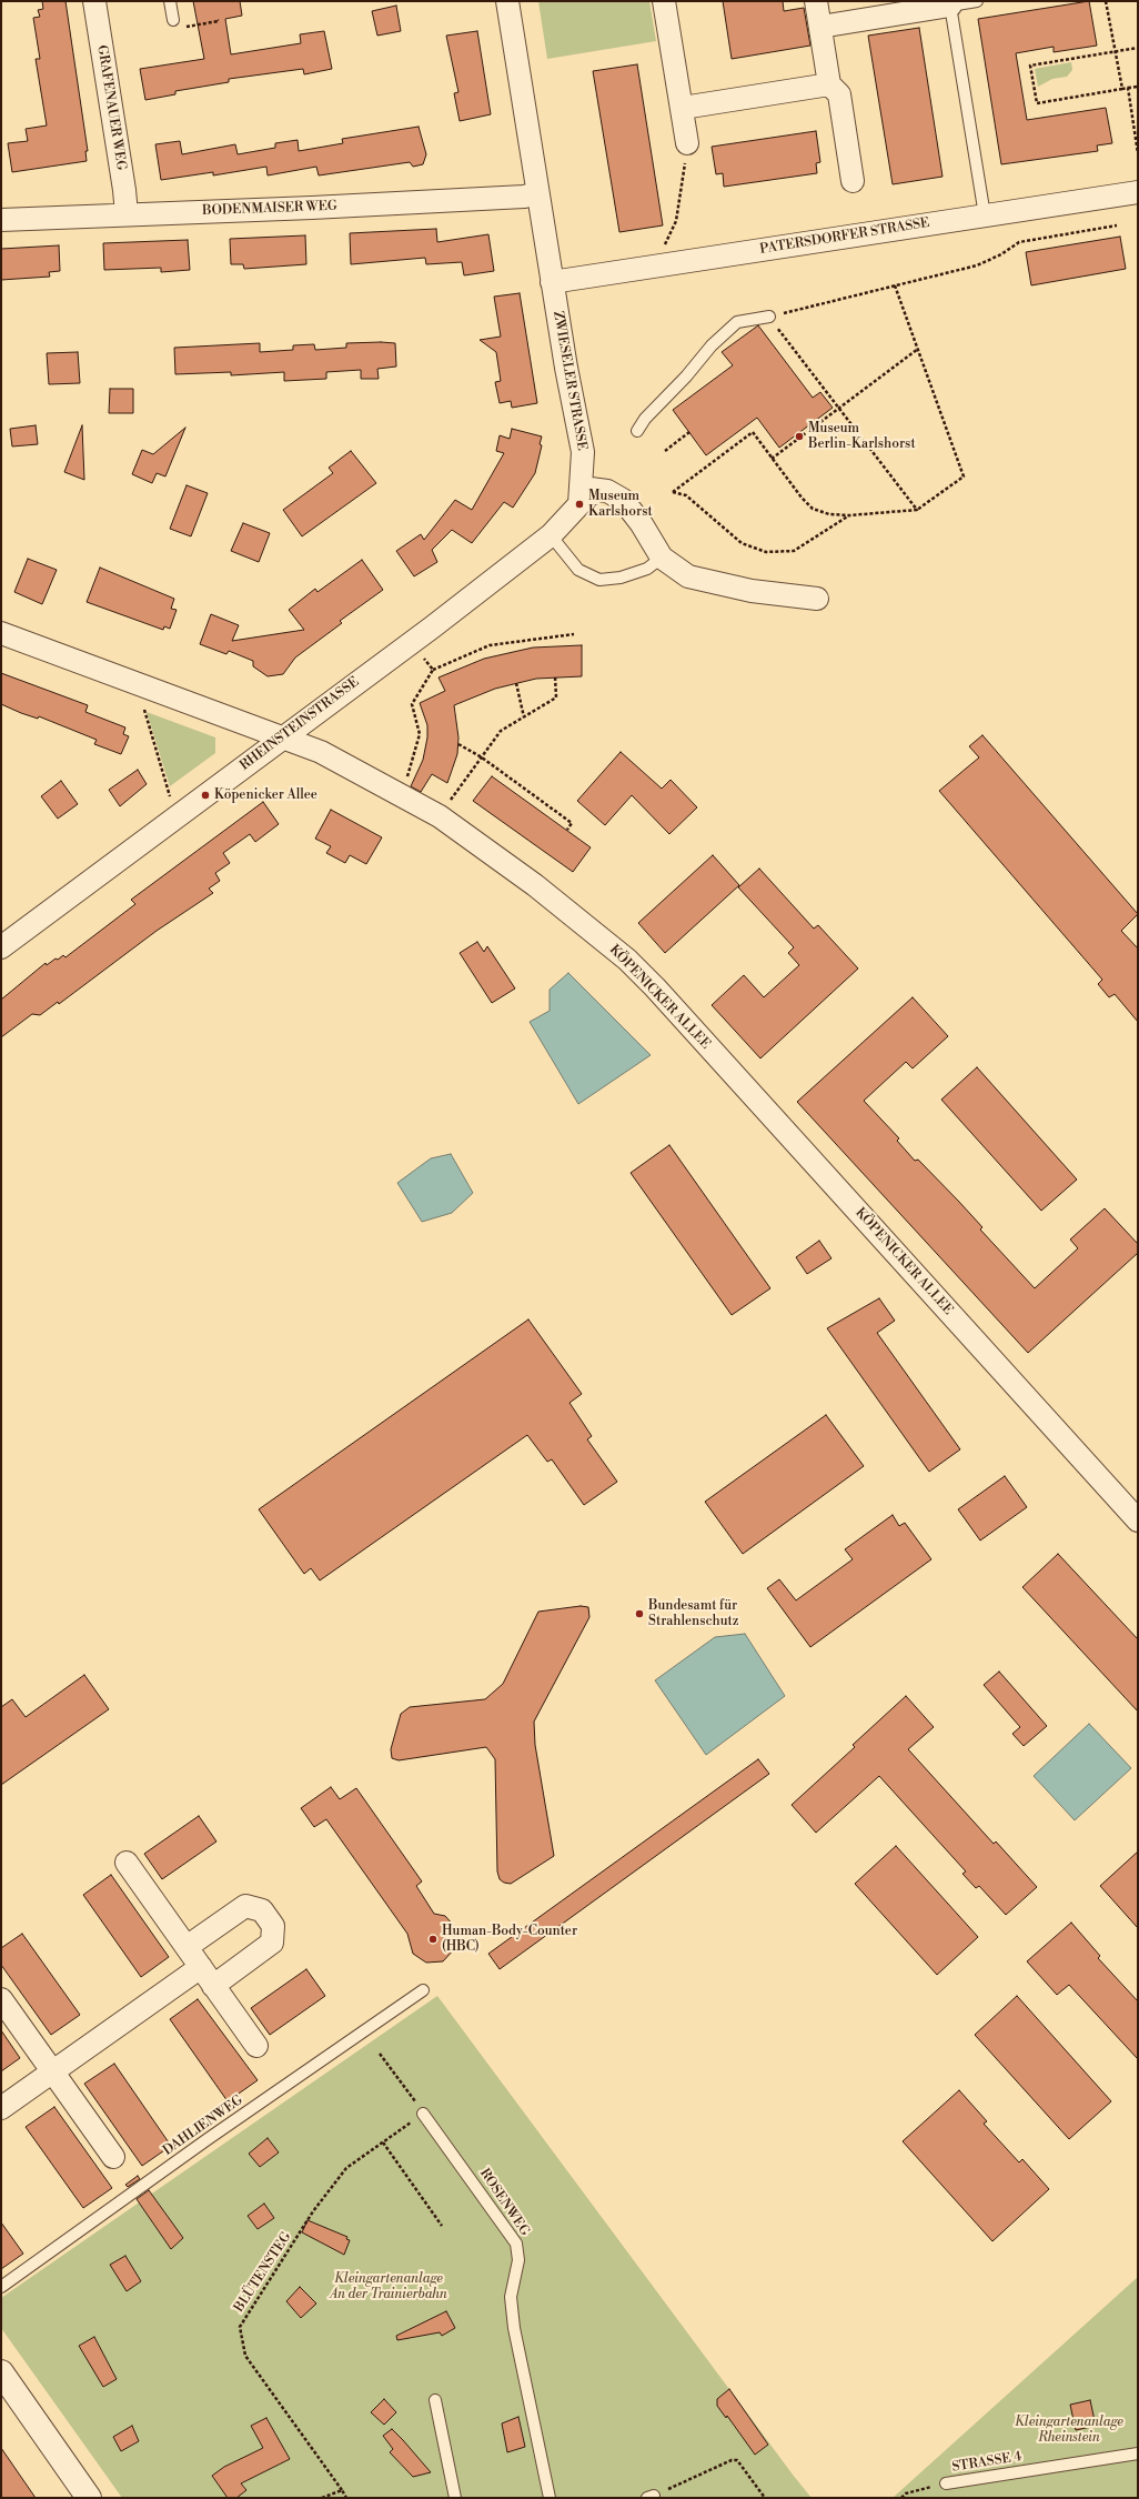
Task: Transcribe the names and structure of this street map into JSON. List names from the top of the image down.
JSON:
{
  "streets": {
    "street": [
      "GRAFENAUER WEG",
      "BODENMAISER WEG",
      "PATERSDORFER STRASSE",
      "ZWIESELER STRASSE",
      "RHEINSTEINSTRASSE",
      "KÖPENICKER ALLEE"
    ],
    "lane": ["DAHLIENWEG", "ROSENWEG", "STRASSE 4"],
    "path": ["BLÜTENSTEG"]
  },
  "crossings": [
    ["GRAFENAUER WEG", "BODENMAISER WEG"],
    ["BODENMAISER WEG", "ZWIESELER STRASSE"],
    ["PATERSDORFER STRASSE", "ZWIESELER STRASSE"],
    ["ZWIESELER STRASSE", "RHEINSTEINSTRASSE"],
    ["RHEINSTEINSTRASSE", "KÖPENICKER ALLEE"],
    ["ROSENWEG", "BLÜTENSTEG"]
  ],
  "parks": ["Kleingartenanlage An der Trainierbahn", "Kleingartenanlage Rheinstein"],
  "places": [
    "Museum Berlin-Karlshorst",
    "Museum Karlshorst",
    "Köpenicker Allee",
    "Bundesamt für Strahlenschutz",
    "Human-Body-Counter (HBC)"
  ]
}
